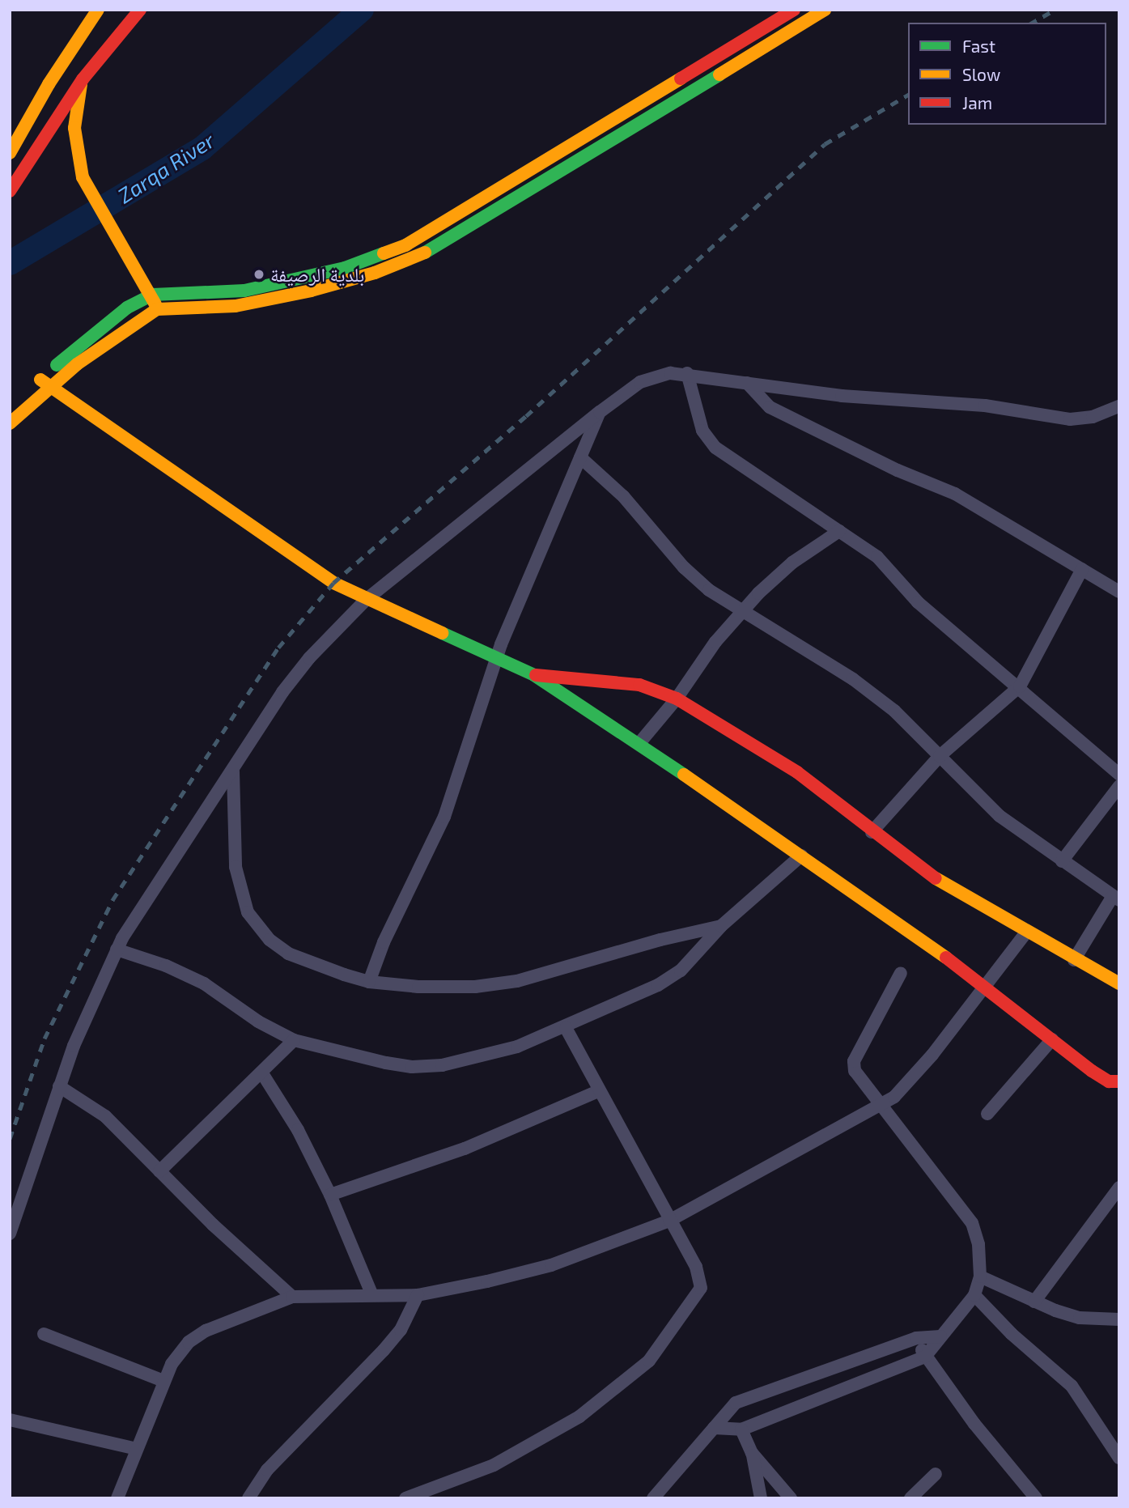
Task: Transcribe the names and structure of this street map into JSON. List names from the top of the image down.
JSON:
{
  "water": ["Zarqa River"],
  "places": ["بلدية الرصيفة"],
  "legend": ["Fast", "Slow", "Jam"]
}
